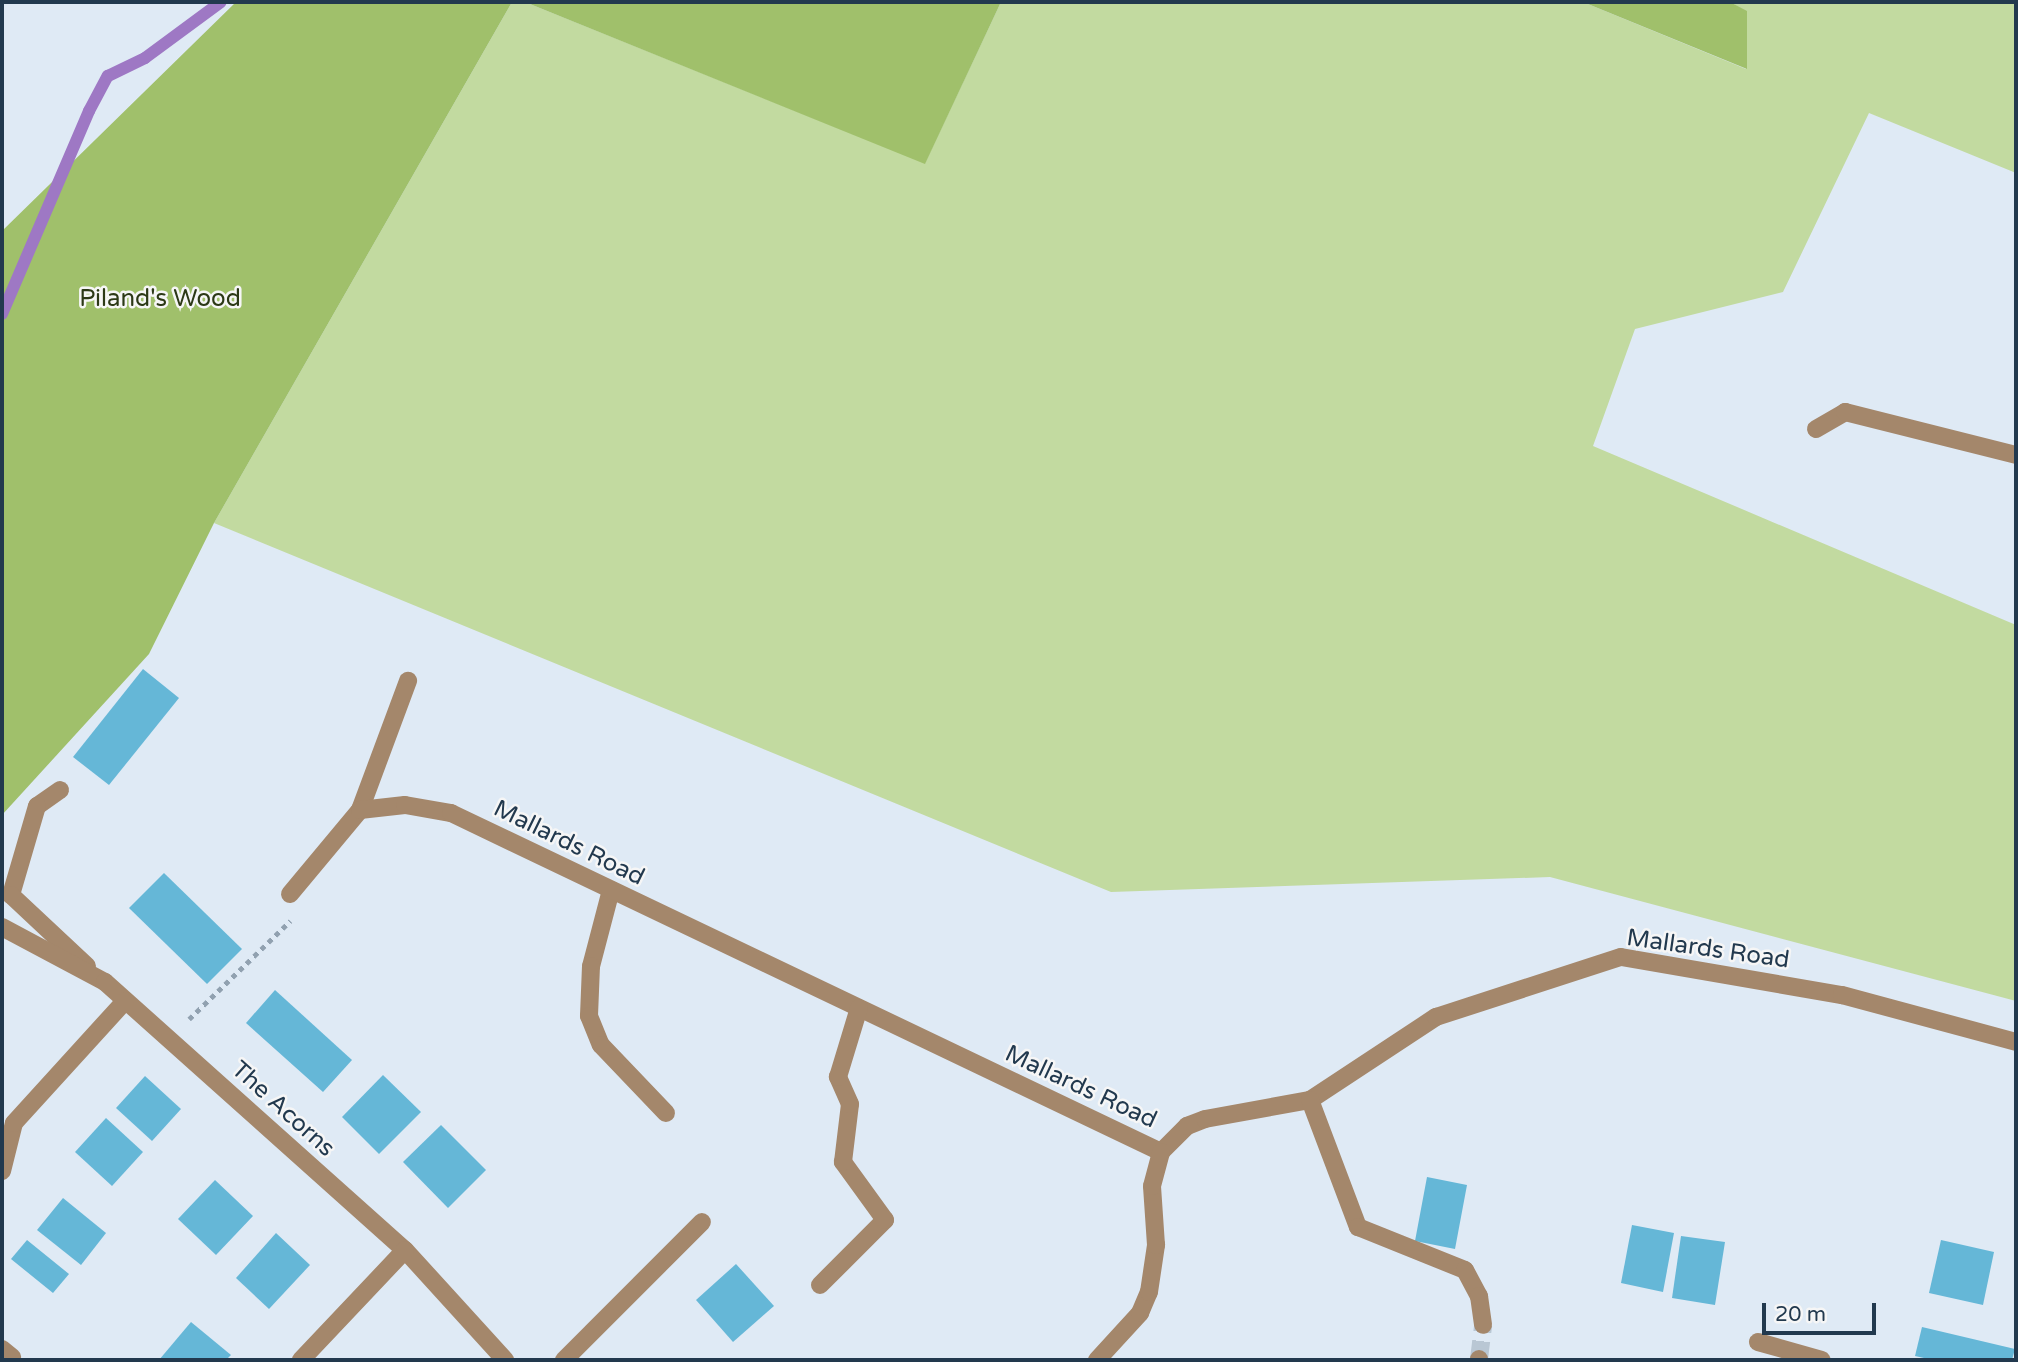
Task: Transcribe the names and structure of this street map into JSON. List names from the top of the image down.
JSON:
{
  "streets": {
    "street": ["Mallards Road", "The Acorns"]
  },
  "parks": ["Piland's Wood"],
  "scale_bar": "20 m"
}
